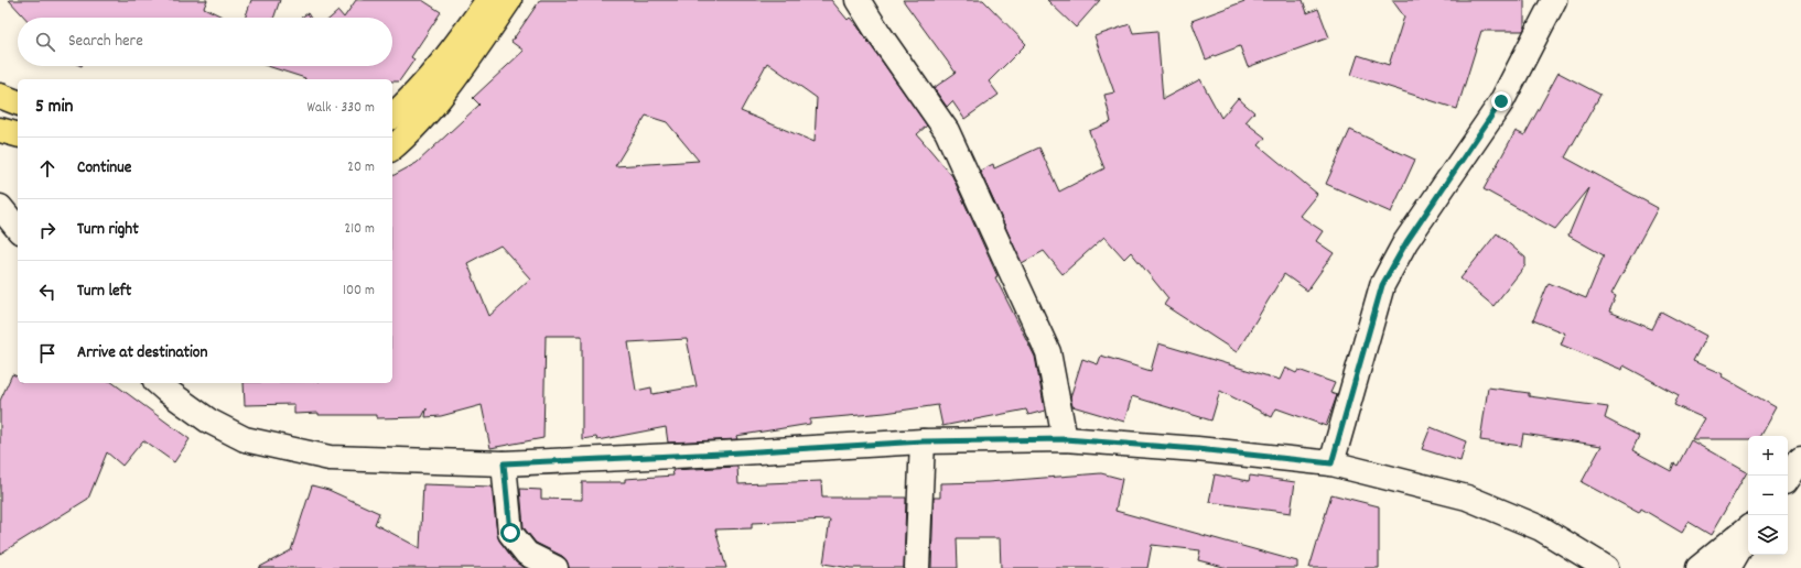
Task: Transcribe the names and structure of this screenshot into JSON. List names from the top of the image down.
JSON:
{
  "page": {
    "search": "Search here",
    "heading": ["5 min", "Walk · 330 m"],
    "list": [
      ["Continue", "20 m"],
      ["Turn right", "210 m"],
      ["Turn left", "100 m"],
      "Arrive at destination"
    ],
    "map_buttons": ["+", "−"]
  }
}
